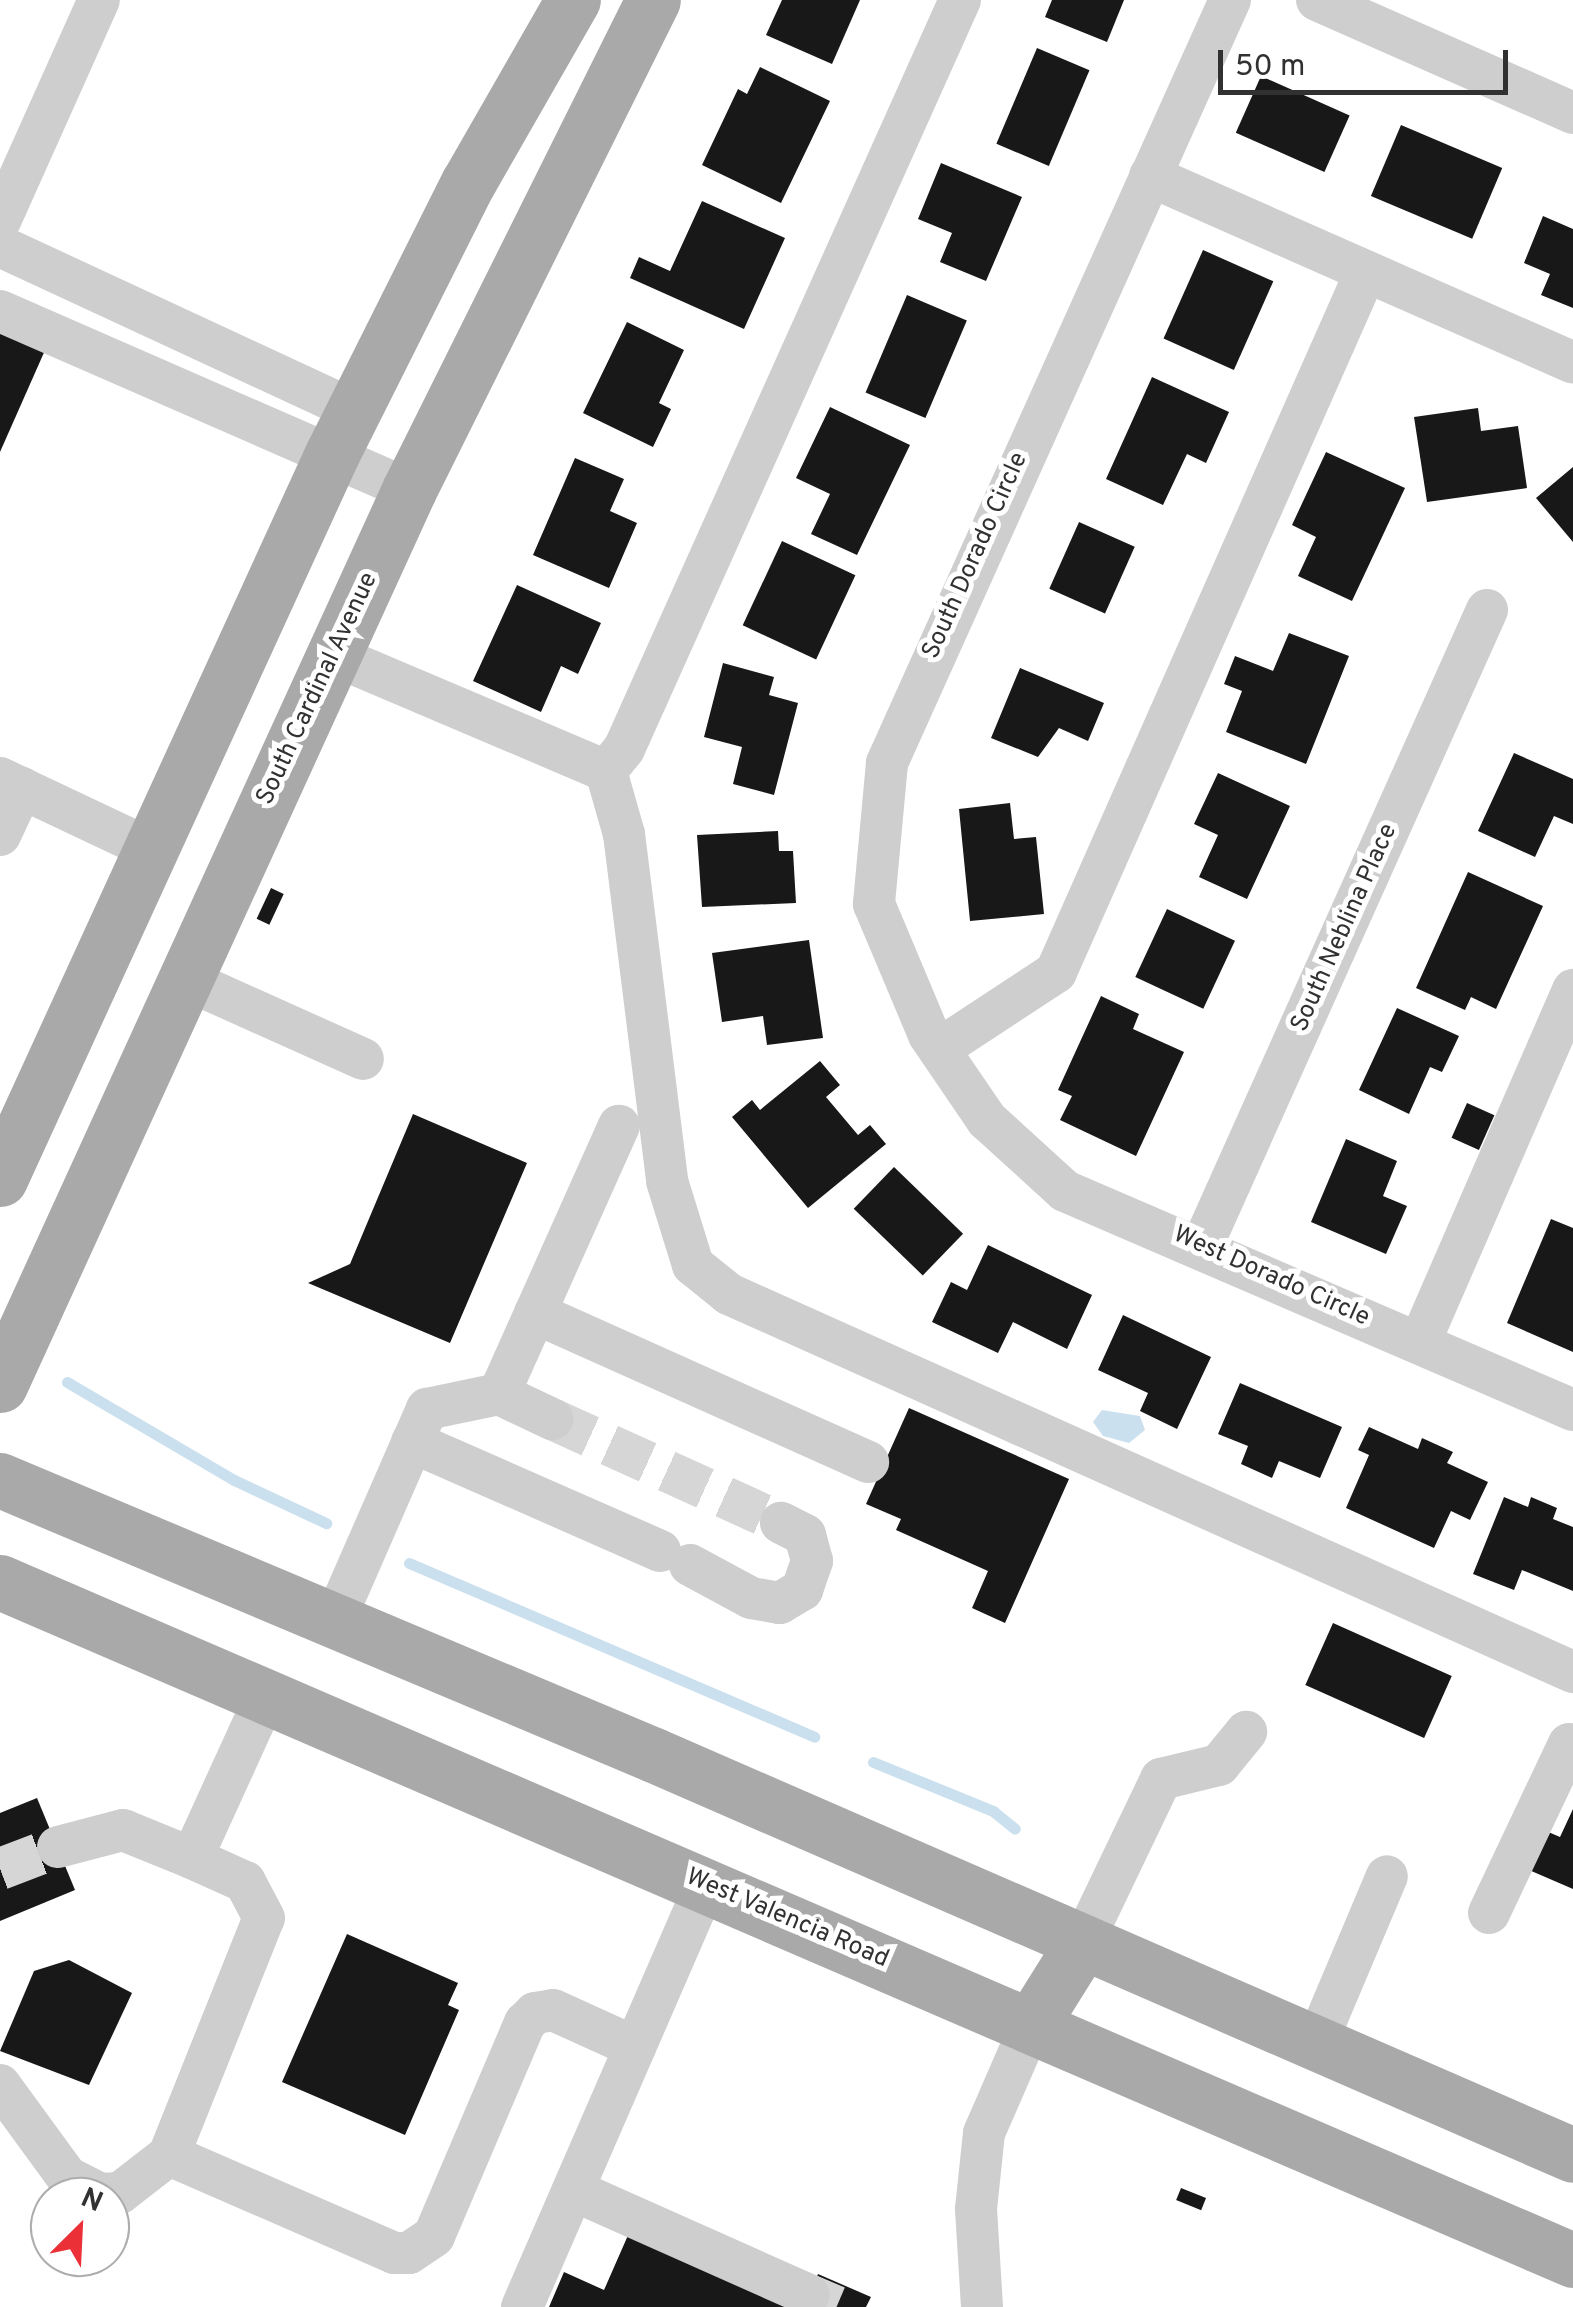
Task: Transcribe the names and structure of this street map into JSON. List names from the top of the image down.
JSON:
{
  "streets": {
    "main road": ["South Cardinal Avenue", "West Valencia Road"],
    "street": ["South Dorado Circle", "South Neblina Place", "West Dorado Circle"]
  },
  "crossings": [
    ["South Dorado Circle", "West Dorado Circle"],
    ["South Neblina Place", "West Dorado Circle"]
  ],
  "scale_bar": "50 m",
  "north": "top right"
}
